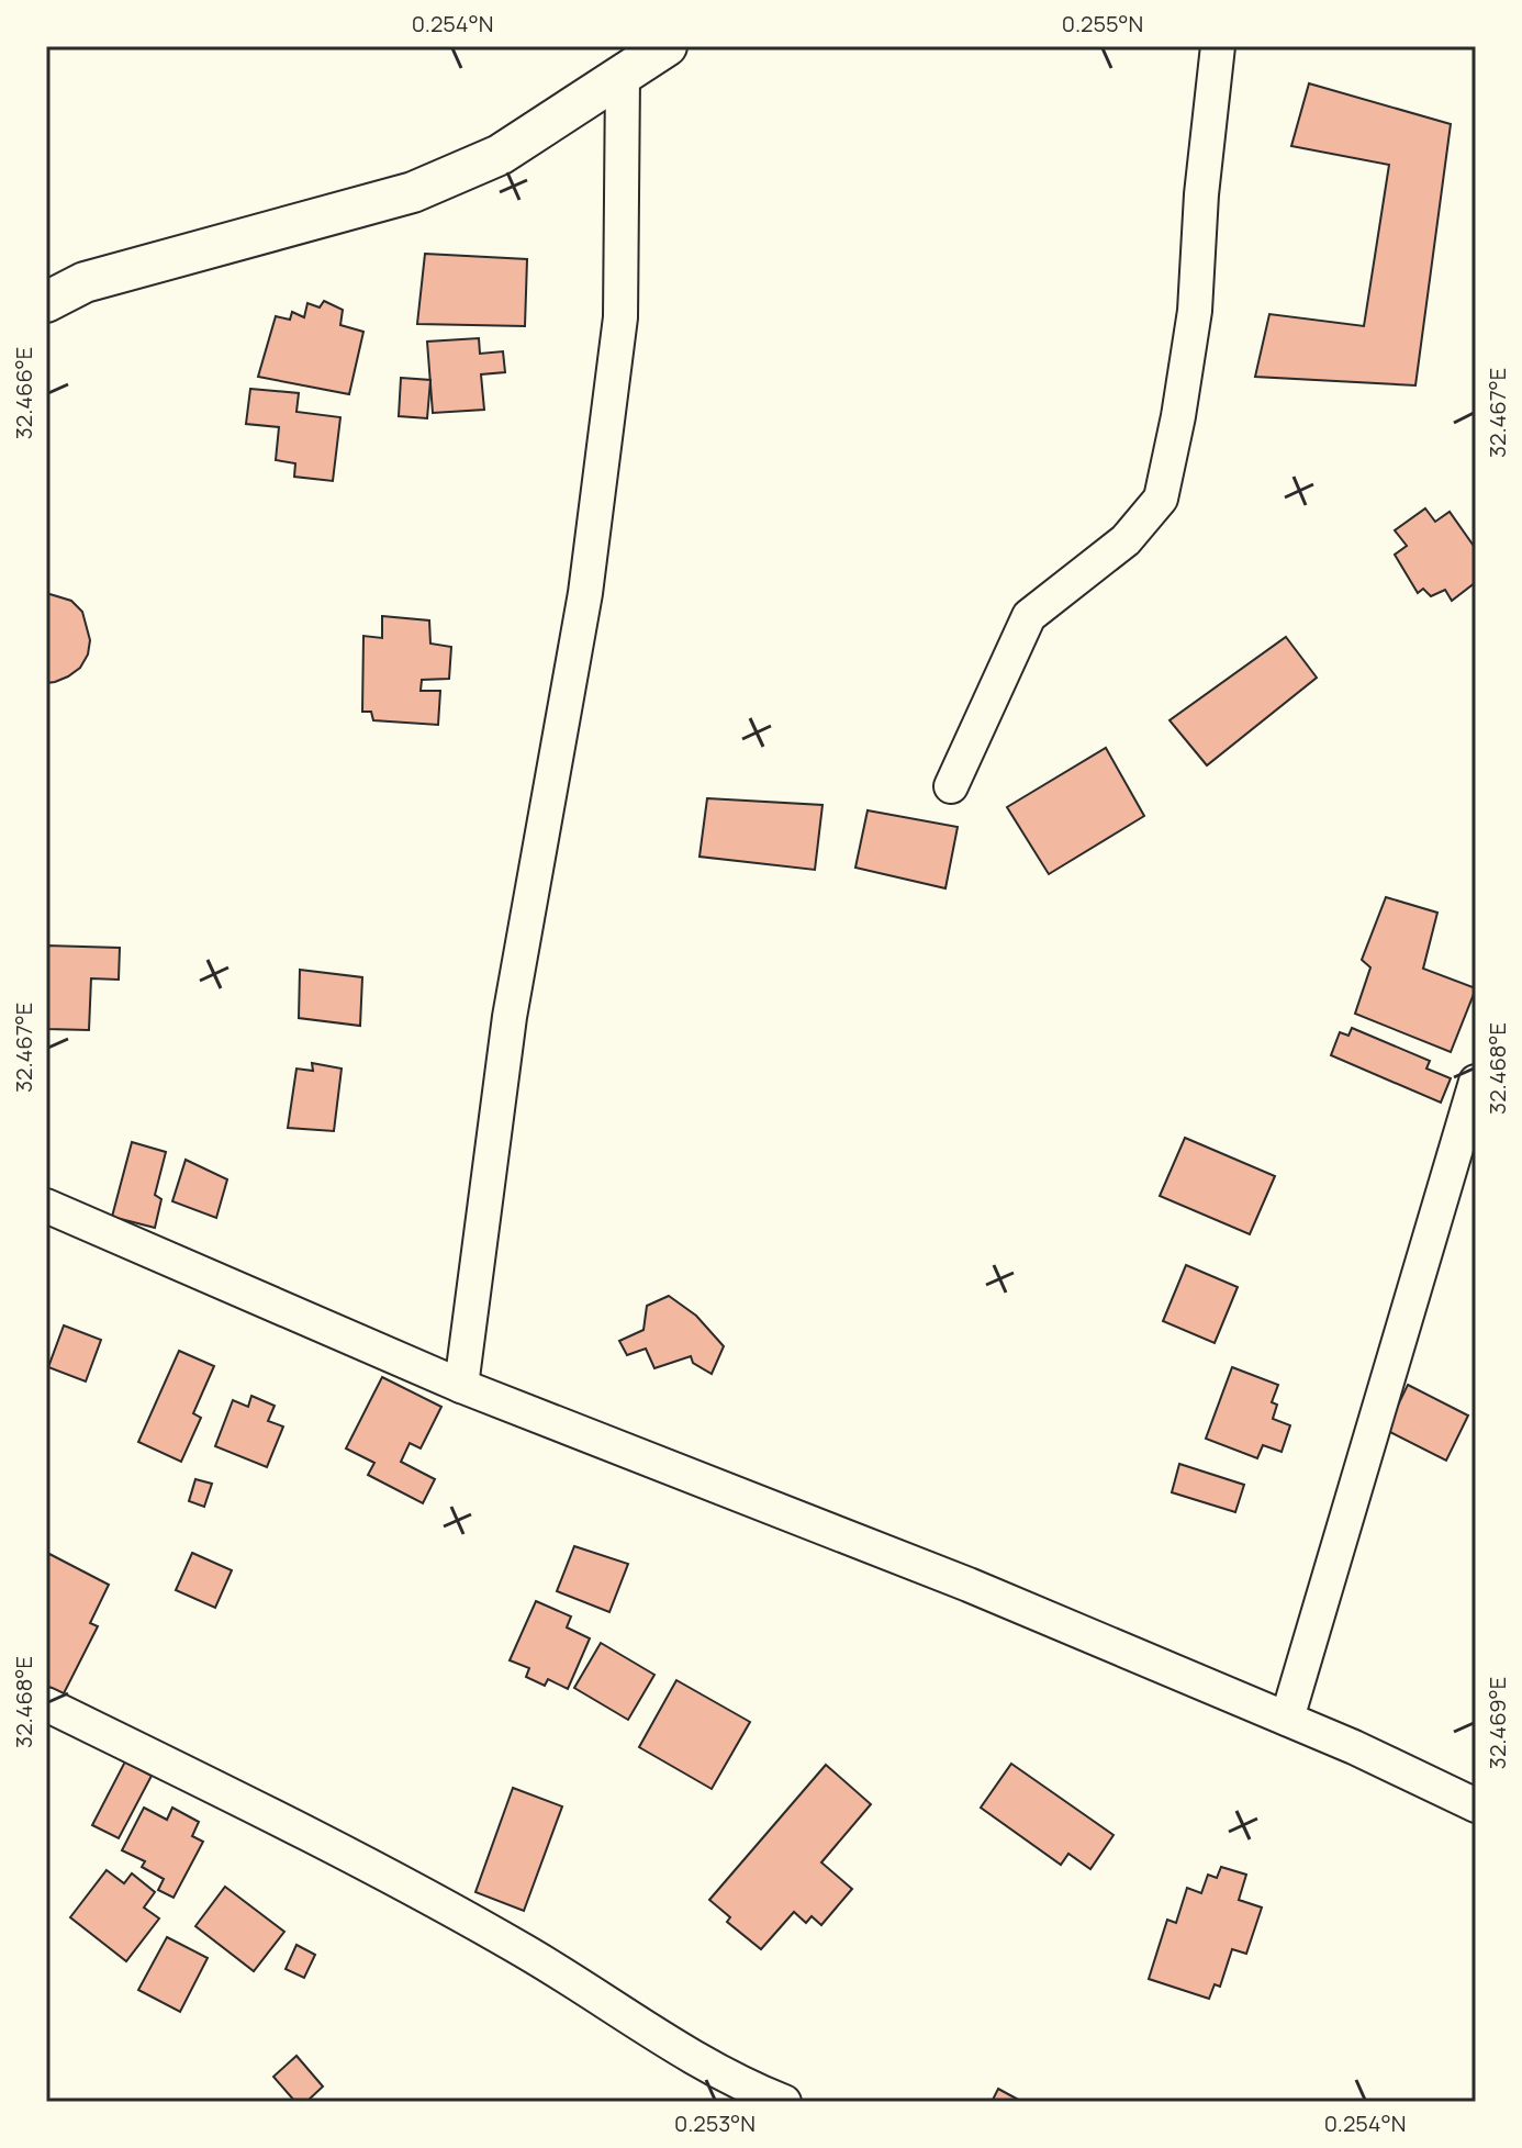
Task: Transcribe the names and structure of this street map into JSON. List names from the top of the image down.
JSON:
{
  "coordinates": [
    "0.254°N",
    "0.255°N",
    "32.466°E",
    "32.467°E",
    "32.468°E",
    "32.469°E",
    "0.253°N"
  ]
}
